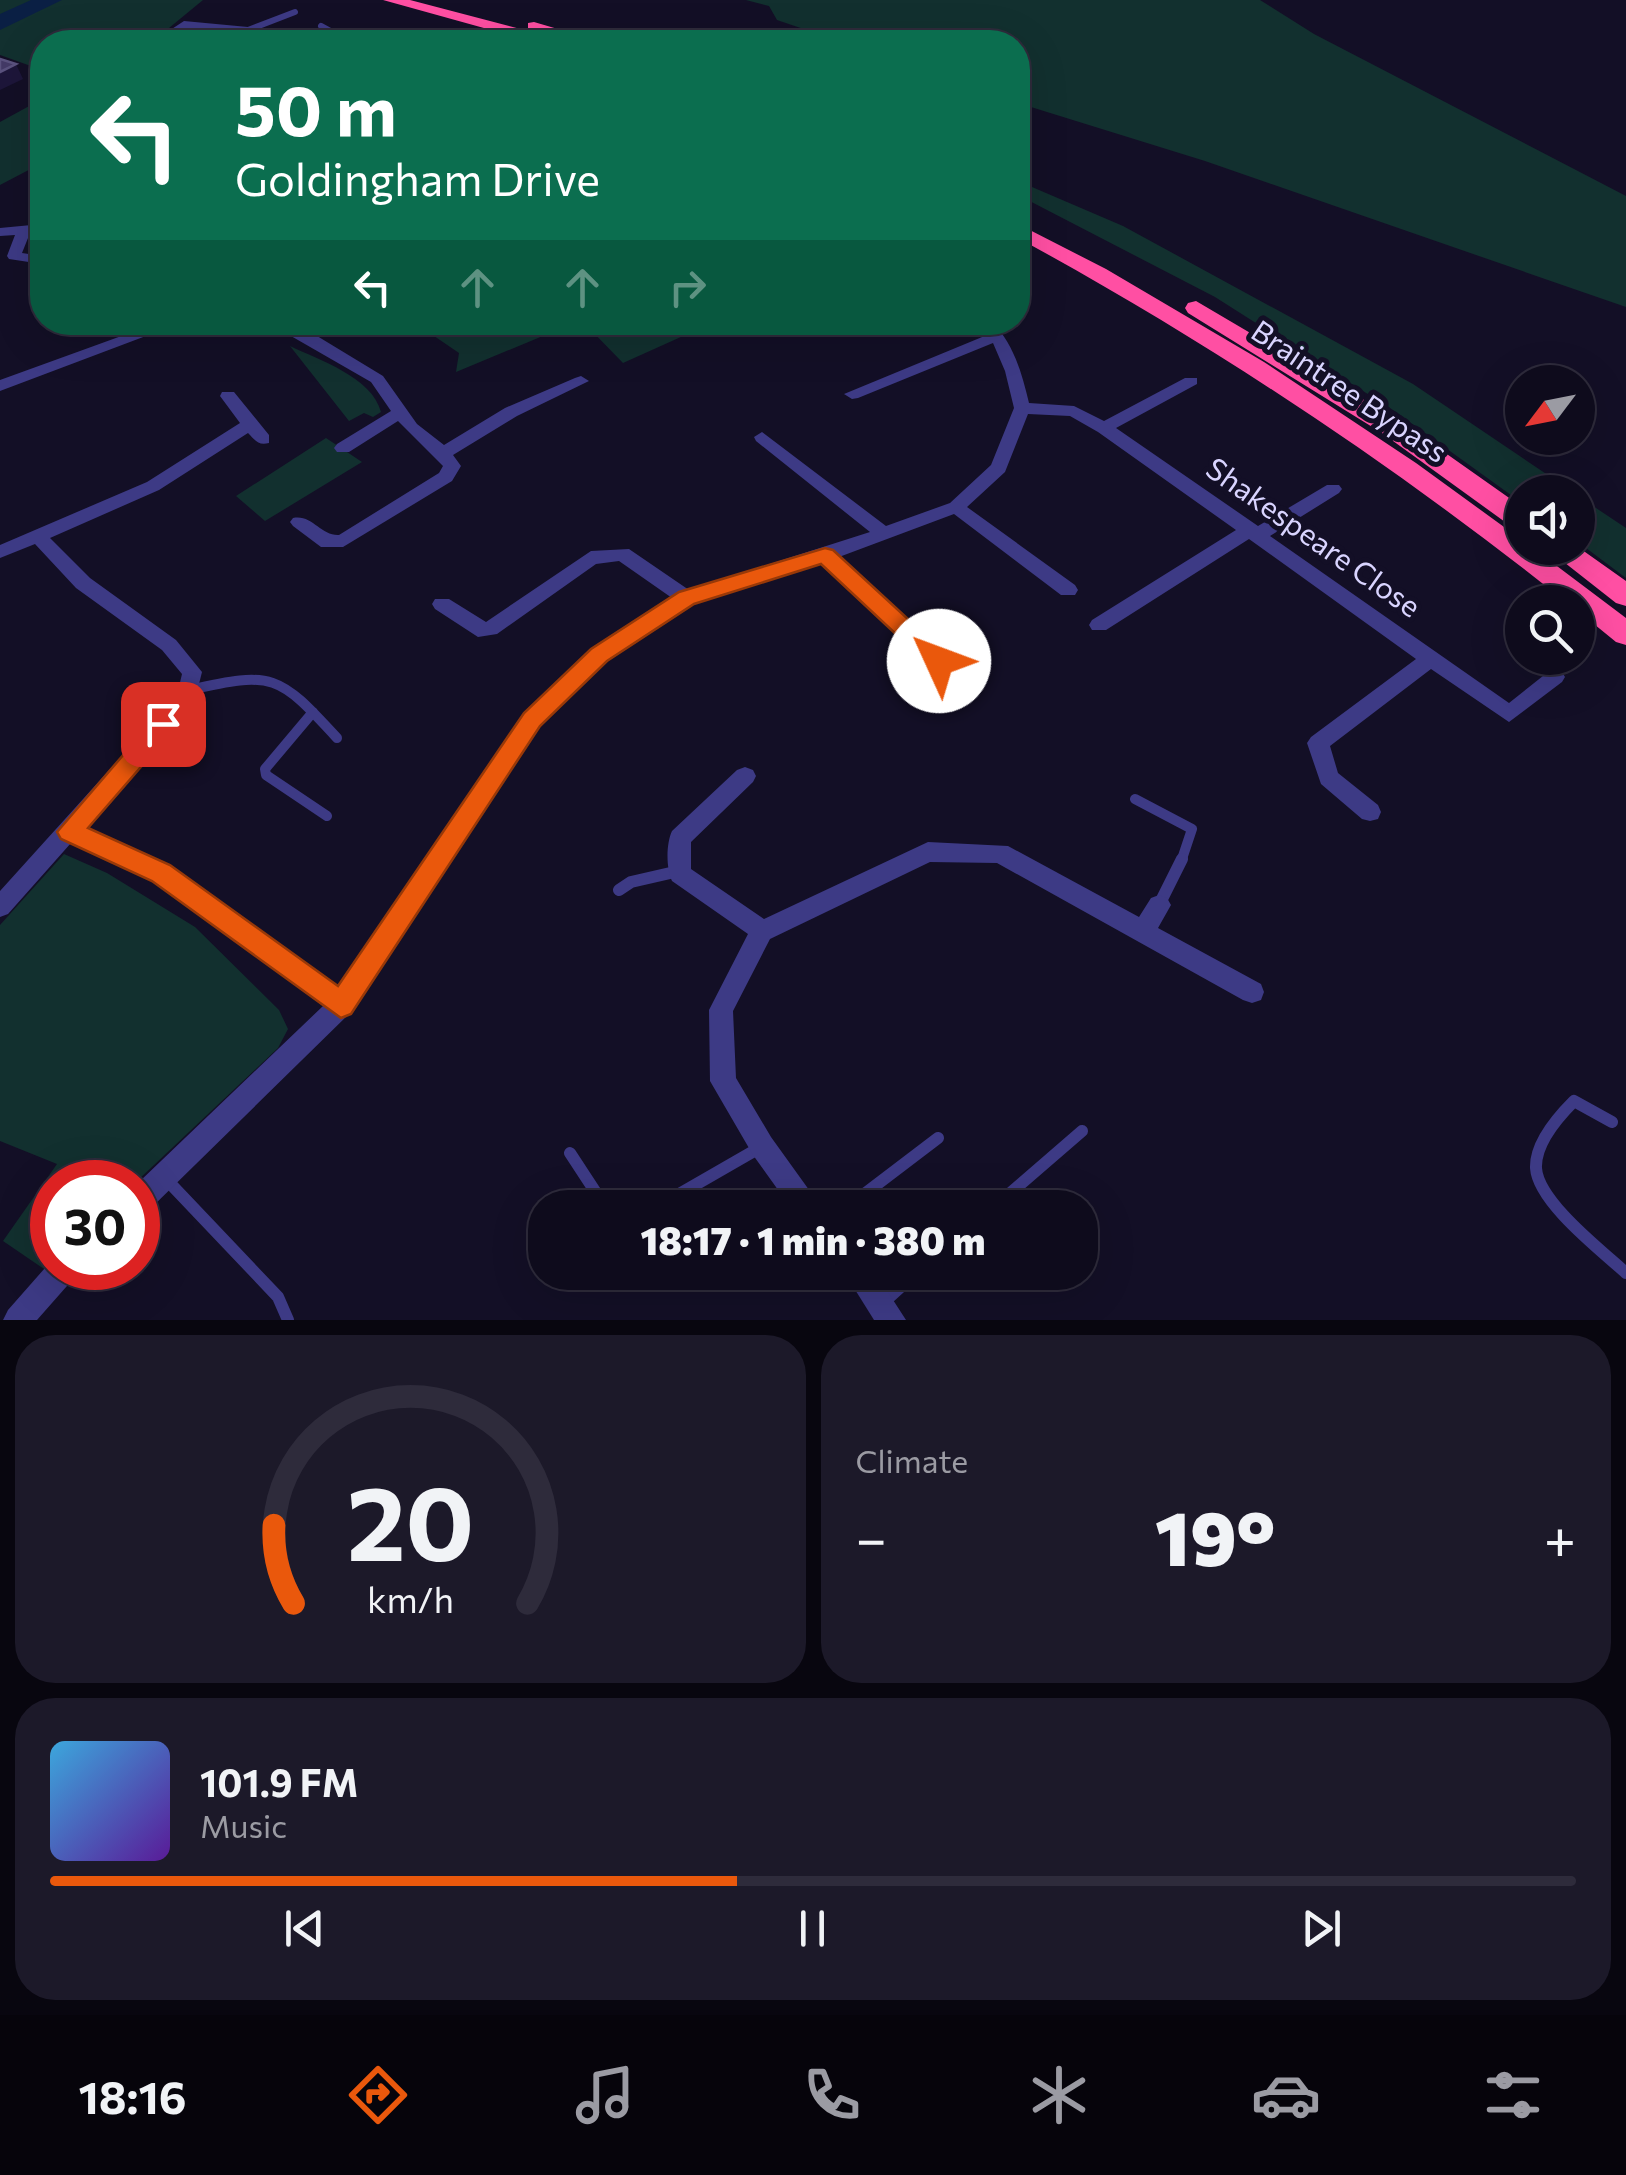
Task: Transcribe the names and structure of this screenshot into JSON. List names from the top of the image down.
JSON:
{
  "streets": {
    "highway": ["Braintree Bypass"],
    "street": ["Shakespeare Close"]
  },
  "north": "bottom left",
  "page": {
    "turn": ["50 m", "Goldingham Drive"],
    "limit": "30",
    "trip": "18:17 · 1 min · 380 m",
    "tile": "Climate",
    "heat": ["−", "19°", "+"],
    "song": ["101.9 FM", "Music"],
    "tabs": "18:16",
    "gauge": ["20", "km/h"]
  }
}
